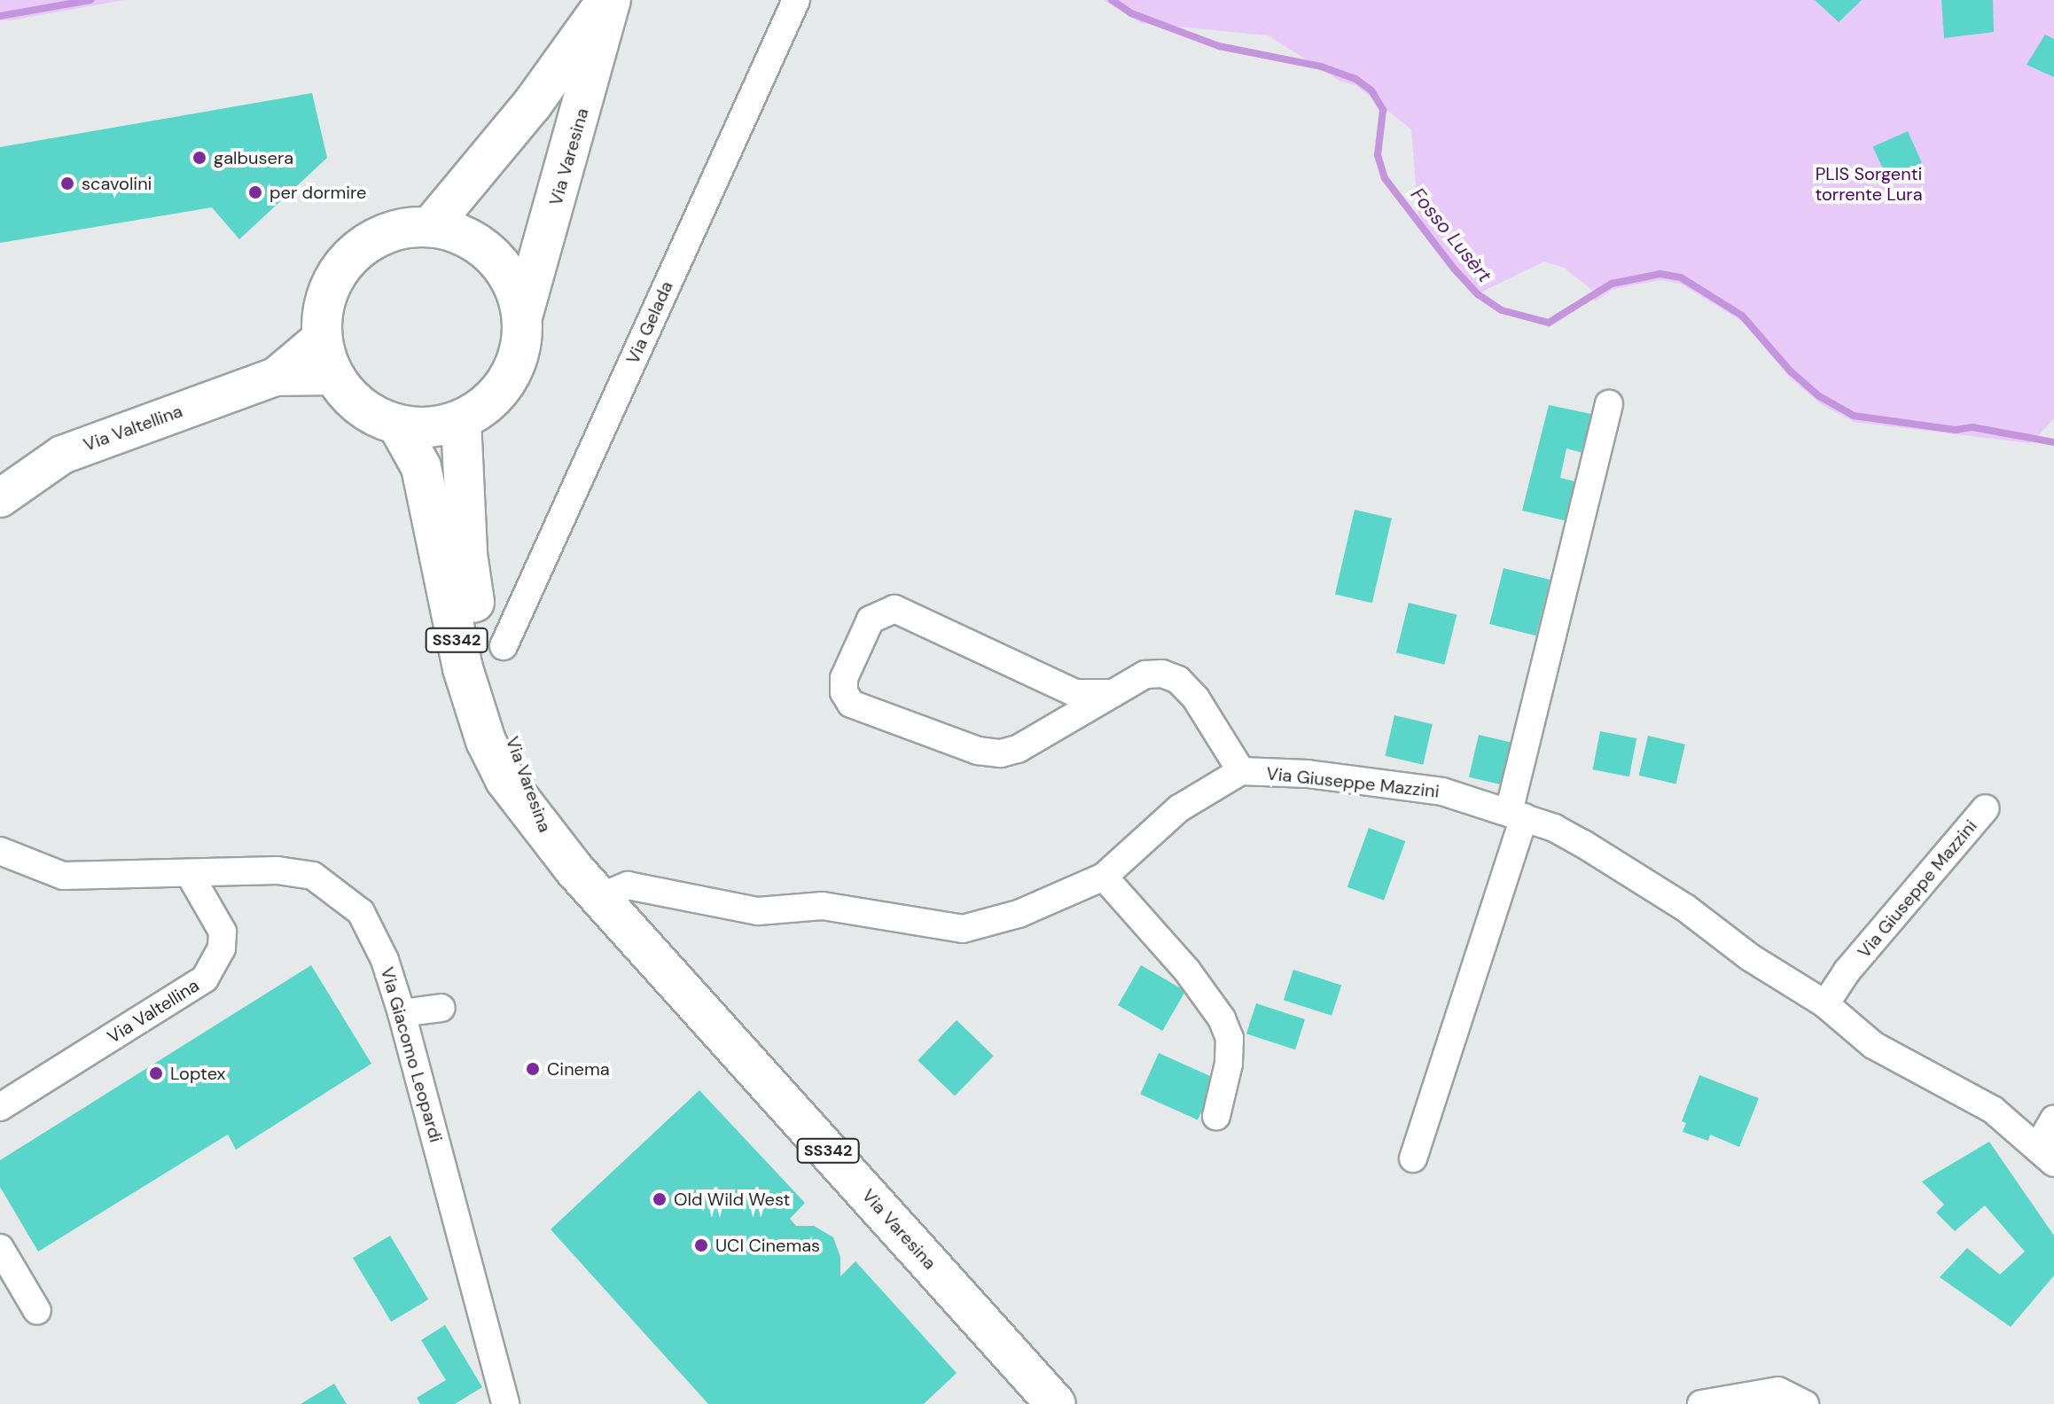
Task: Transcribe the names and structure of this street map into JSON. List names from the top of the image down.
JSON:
{
  "streets": {
    "main road": ["Via Varesina", "SS342"],
    "street": [
      "Via Gelada",
      "Via Valtellina",
      "Via Giuseppe Mazzini",
      "Via Giacomo Leopardi"
    ]
  },
  "crossings": [
    ["Via Varesina", "Via Valtellina"],
    ["Via Varesina", "SS342"],
    ["Via Varesina", "Via Giuseppe Mazzini"],
    ["Via Valtellina", "Via Giacomo Leopardi"],
    ["SS342", "Via Giuseppe Mazzini"]
  ],
  "water": ["Fosso Lusèrt"],
  "parks": ["PLIS Sorgenti torrente Lura"],
  "places": [
    "galbusera",
    "scavolini",
    "per dormire",
    "Cinema",
    "Loptex",
    "Old Wild West",
    "UCI Cinemas"
  ]
}
